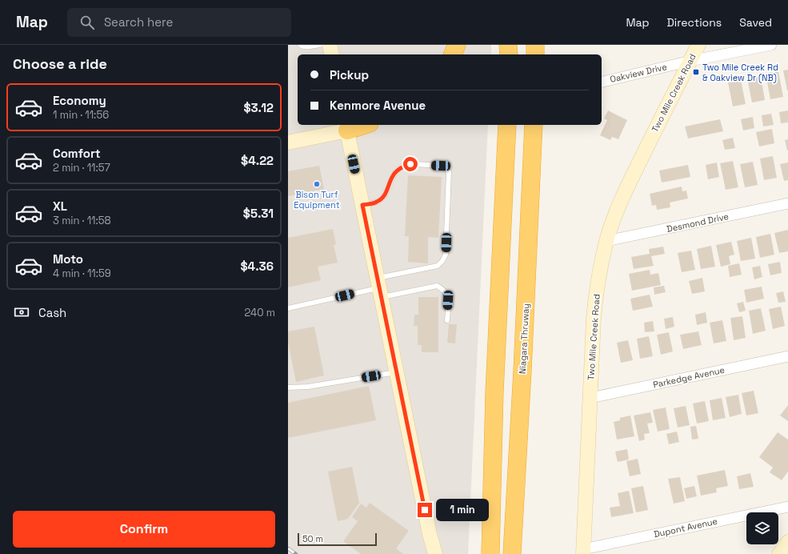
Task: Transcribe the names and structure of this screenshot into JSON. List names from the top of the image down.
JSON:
{
  "streets": {
    "highway": ["Niagara Thruway"],
    "street": [
      "Oakview Drive",
      "Two Mile Creek Road",
      "Desmond Drive",
      "Parkedge Avenue",
      "Dupont Avenue"
    ]
  },
  "crossings": [
    ["Oakview Drive", "Two Mile Creek Road"],
    ["Two Mile Creek Road", "Desmond Drive"],
    ["Two Mile Creek Road", "Parkedge Avenue"],
    ["Two Mile Creek Road", "Dupont Avenue"]
  ],
  "places": {
    "transit": ["Two Mile Creek Rd & Oakview Dr (NB)"],
    "other": ["Bison Turf Equipment"]
  },
  "scale_bar": "50 m",
  "page": {
    "header": "Map",
    "search": "Search here",
    "nav": ["Map", "Directions", "Saved"],
    "heading": "Choose a ride",
    "banner": ["Pickup", "Kenmore Avenue"],
    "list": [
      {
        "name": "Economy",
        "note": "1 min · 11:56",
        "value": "$3.12"
      },
      {
        "name": "Comfort",
        "note": "2 min · 11:57",
        "value": "$4.22"
      },
      {
        "name": "XL",
        "note": "3 min · 11:58",
        "value": "$5.31"
      },
      {
        "name": "Moto",
        "note": "4 min · 11:59",
        "value": "$4.36"
      }
    ],
    "pay": ["Cash", "240 m"],
    "bubble": "1 min",
    "buttons": "Confirm",
    "scale": "50 m"
  }
}
